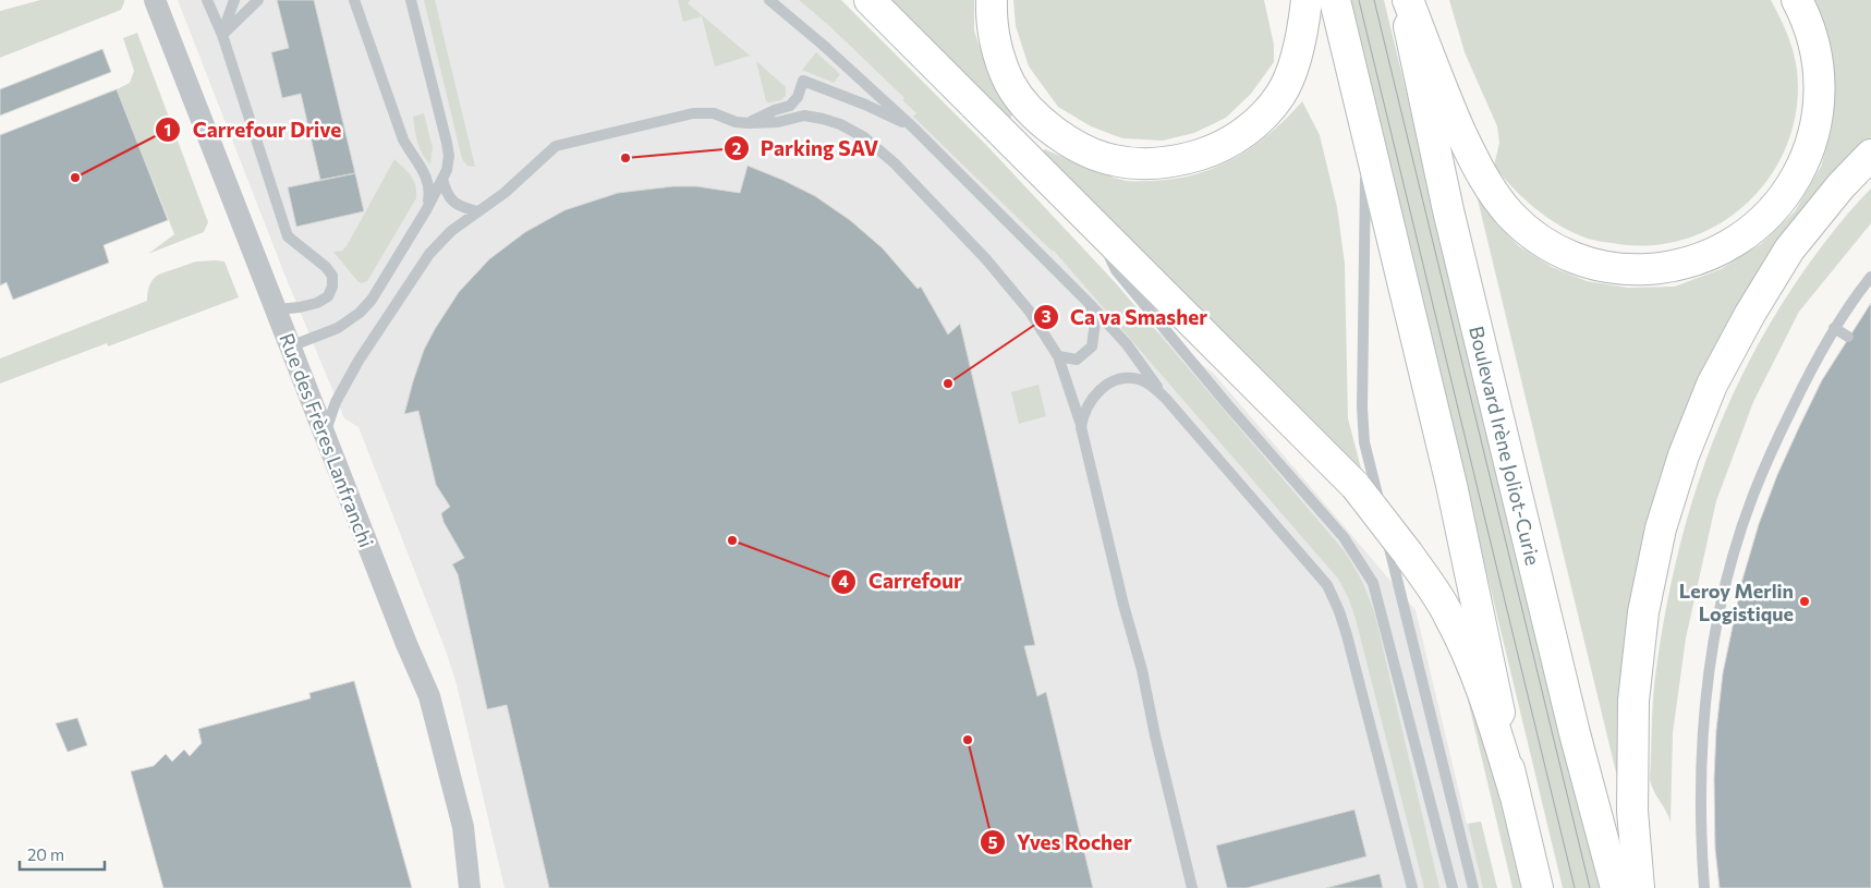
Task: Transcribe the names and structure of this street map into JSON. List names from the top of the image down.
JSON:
{
  "streets": {
    "main road": ["Boulevard Irène Joliot-Curie"],
    "street": ["Rue des Frères Lanfranchi"]
  },
  "places": [
    "Parking SAV",
    "Carrefour Drive",
    "Ca va Smasher",
    "Carrefour",
    "Leroy Merlin Logistique",
    "Yves Rocher"
  ],
  "scale_bar": "20 m"
}
